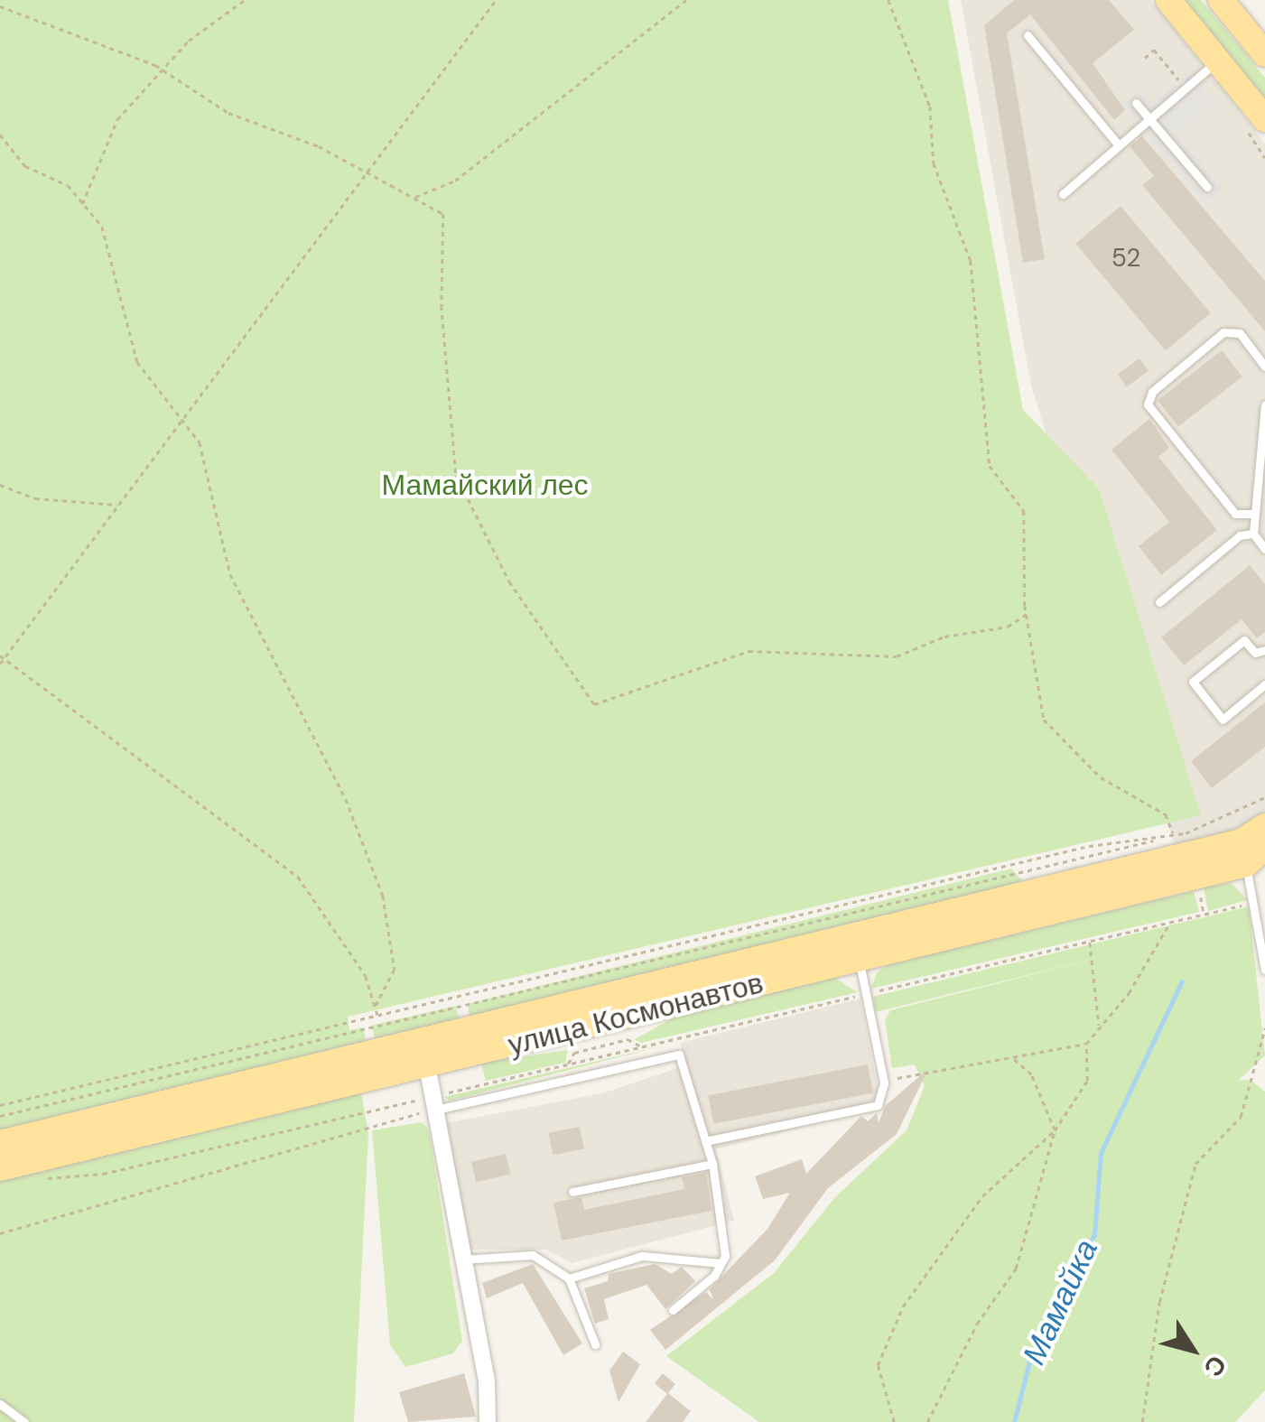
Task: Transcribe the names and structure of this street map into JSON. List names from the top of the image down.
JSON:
{
  "streets": {
    "main road": ["улица Космонавтов"]
  },
  "water": ["Мамайка"],
  "parks": ["Мамайский лес"],
  "house_numbers": ["52"],
  "north": "bottom right"
}
